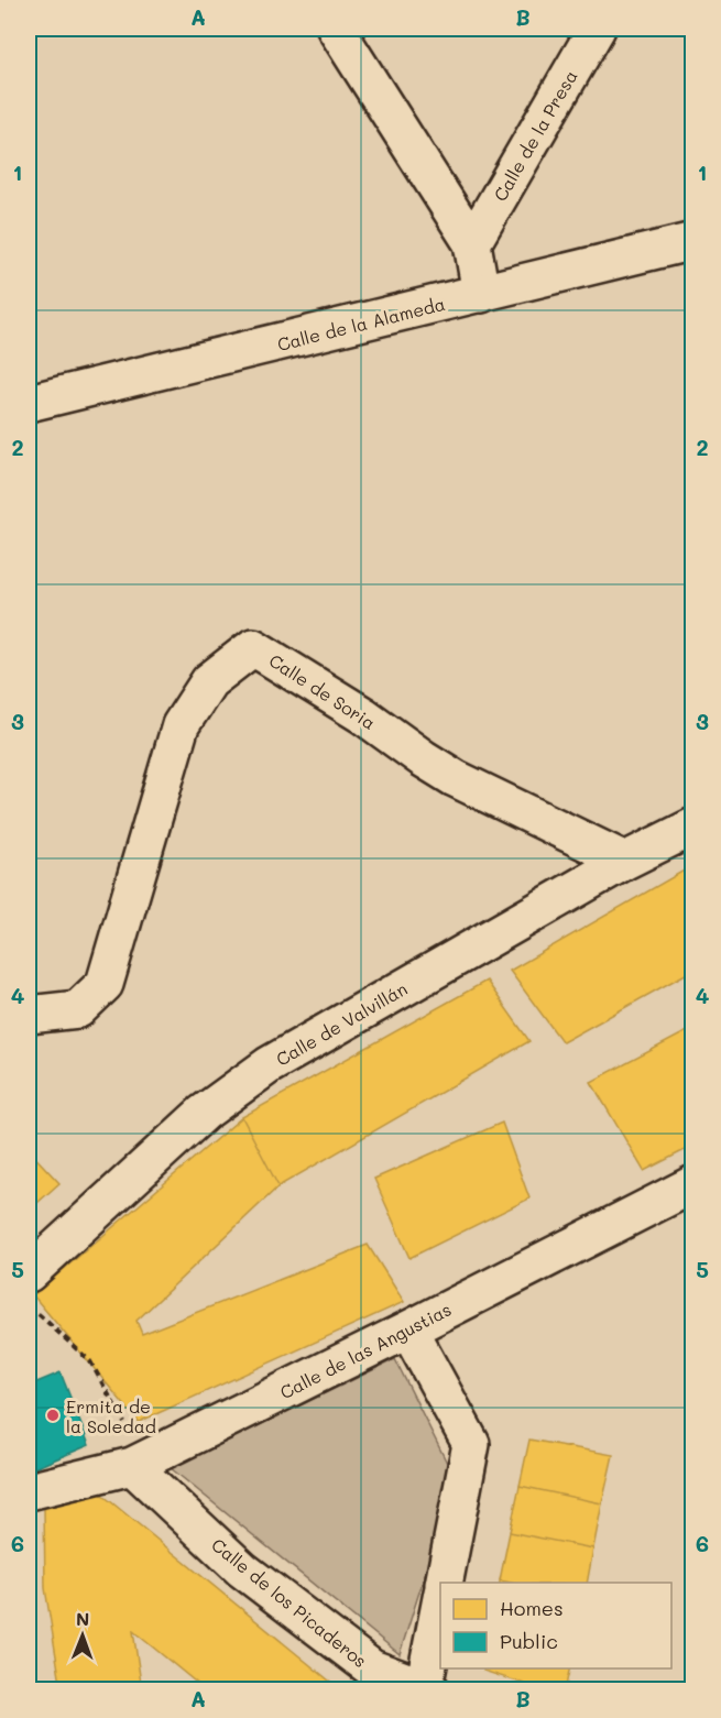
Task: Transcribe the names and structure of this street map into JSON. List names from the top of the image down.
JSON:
{
  "streets": {
    "street": [
      "Calle de la Presa",
      "Calle de la Alameda",
      "Calle de Soria",
      "Calle de Valvillán",
      "Calle de las Angustias",
      "Calle de los Picaderos"
    ]
  },
  "crossings": [
    ["Calle de Soria", "Calle de Valvillán"],
    ["Calle de las Angustias", "Calle de los Picaderos"]
  ],
  "places": ["Ermita de la Soledad"],
  "legend": ["Homes", "Public"],
  "north": "top",
  "grid": {
    "columns": ["A", "B"],
    "rows": [
      "1",
      "2",
      "3",
      "4",
      "5",
      "6"
    ]
  }
}
